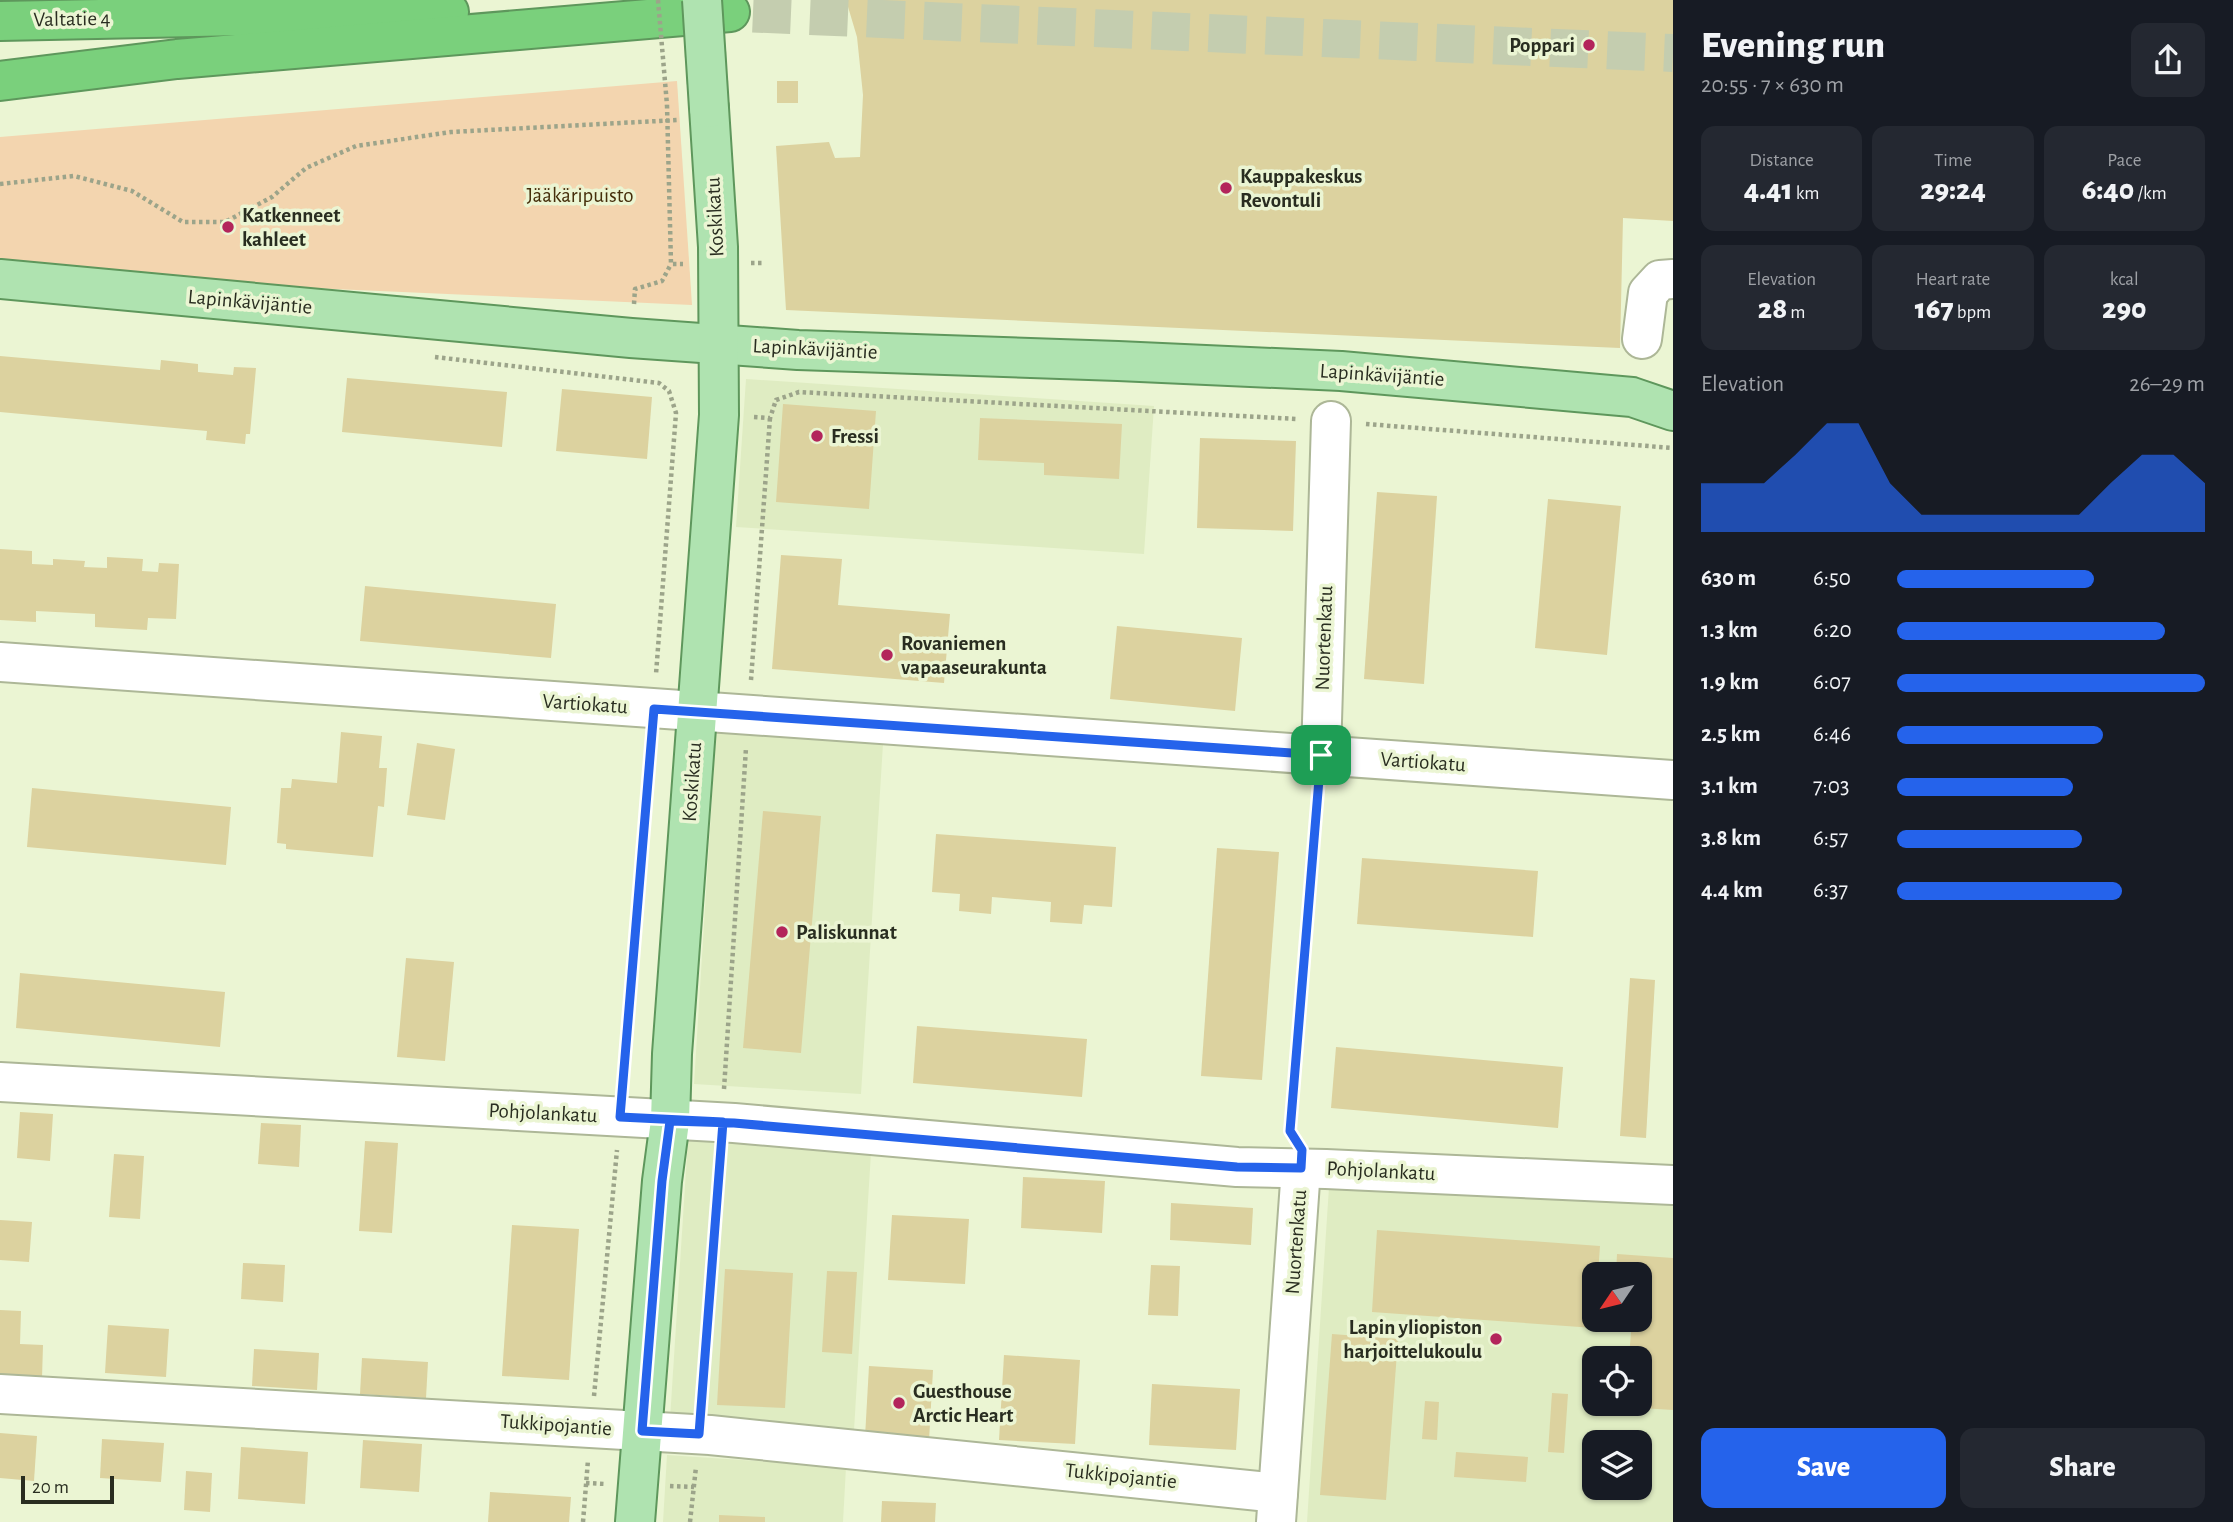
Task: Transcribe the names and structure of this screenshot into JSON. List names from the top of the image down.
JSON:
{
  "streets": {
    "highway": ["Valtatie 4"],
    "main road": ["Koskikatu", "Lapinkävijäntie"],
    "street": [
      "Nuortenkatu",
      "Vartiokatu",
      "Pohjolankatu",
      "Tukkipojantie"
    ]
  },
  "crossings": [
    ["Koskikatu", "Lapinkävijäntie"],
    ["Koskikatu", "Vartiokatu"],
    ["Koskikatu", "Pohjolankatu"],
    ["Koskikatu", "Tukkipojantie"],
    ["Nuortenkatu", "Vartiokatu"],
    ["Nuortenkatu", "Pohjolankatu"],
    ["Nuortenkatu", "Tukkipojantie"]
  ],
  "parks": ["Jääkäripuisto"],
  "places": [
    "Poppari",
    "Kauppakeskus Revontuli",
    "Katkenneet kahleet",
    "Fressi",
    "Rovaniemen vapaaseurakunta",
    "Paliskunnat",
    "Lapin yliopiston harjoittelukoulu",
    "Guesthouse Arctic Heart"
  ],
  "scale_bar": "20 m",
  "north": "bottom left",
  "page": {
    "heading": ["Evening run", "20:55 · 7 × 630 m"],
    "stats": [
      ["Distance", "4.41 km"],
      ["Time", "29:24"],
      ["Pace", "6:40 /km"],
      ["Elevation", "28 m"],
      ["Heart rate", "167 bpm"],
      ["kcal", "290"]
    ],
    "chart": ["Elevation", "26–29 m"],
    "list": [
      {
        "name": "630 m",
        "note": "6:50"
      },
      {
        "name": "1.3 km",
        "note": "6:20"
      },
      {
        "name": "1.9 km",
        "note": "6:07"
      },
      {
        "name": "2.5 km",
        "note": "6:46"
      },
      {
        "name": "3.1 km",
        "note": "7:03"
      },
      {
        "name": "3.8 km",
        "note": "6:57"
      },
      {
        "name": "4.4 km",
        "note": "6:37"
      }
    ],
    "buttons": ["Save", "Share"],
    "scale": "20 m"
  }
}
